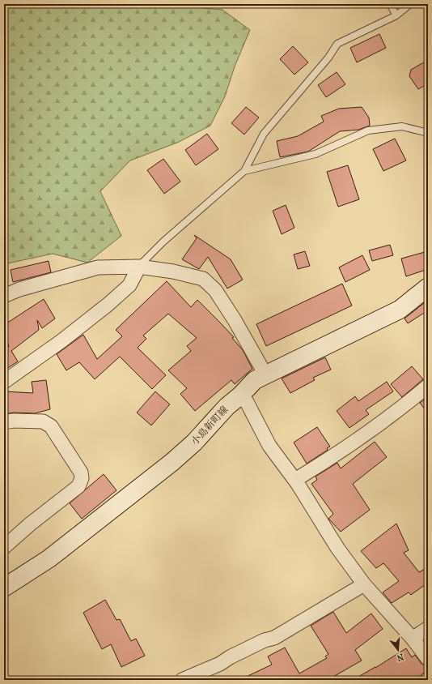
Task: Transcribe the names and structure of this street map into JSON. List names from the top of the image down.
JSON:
{
  "streets": {
    "main road": ["小島新町線"]
  },
  "north": "bottom"
}
